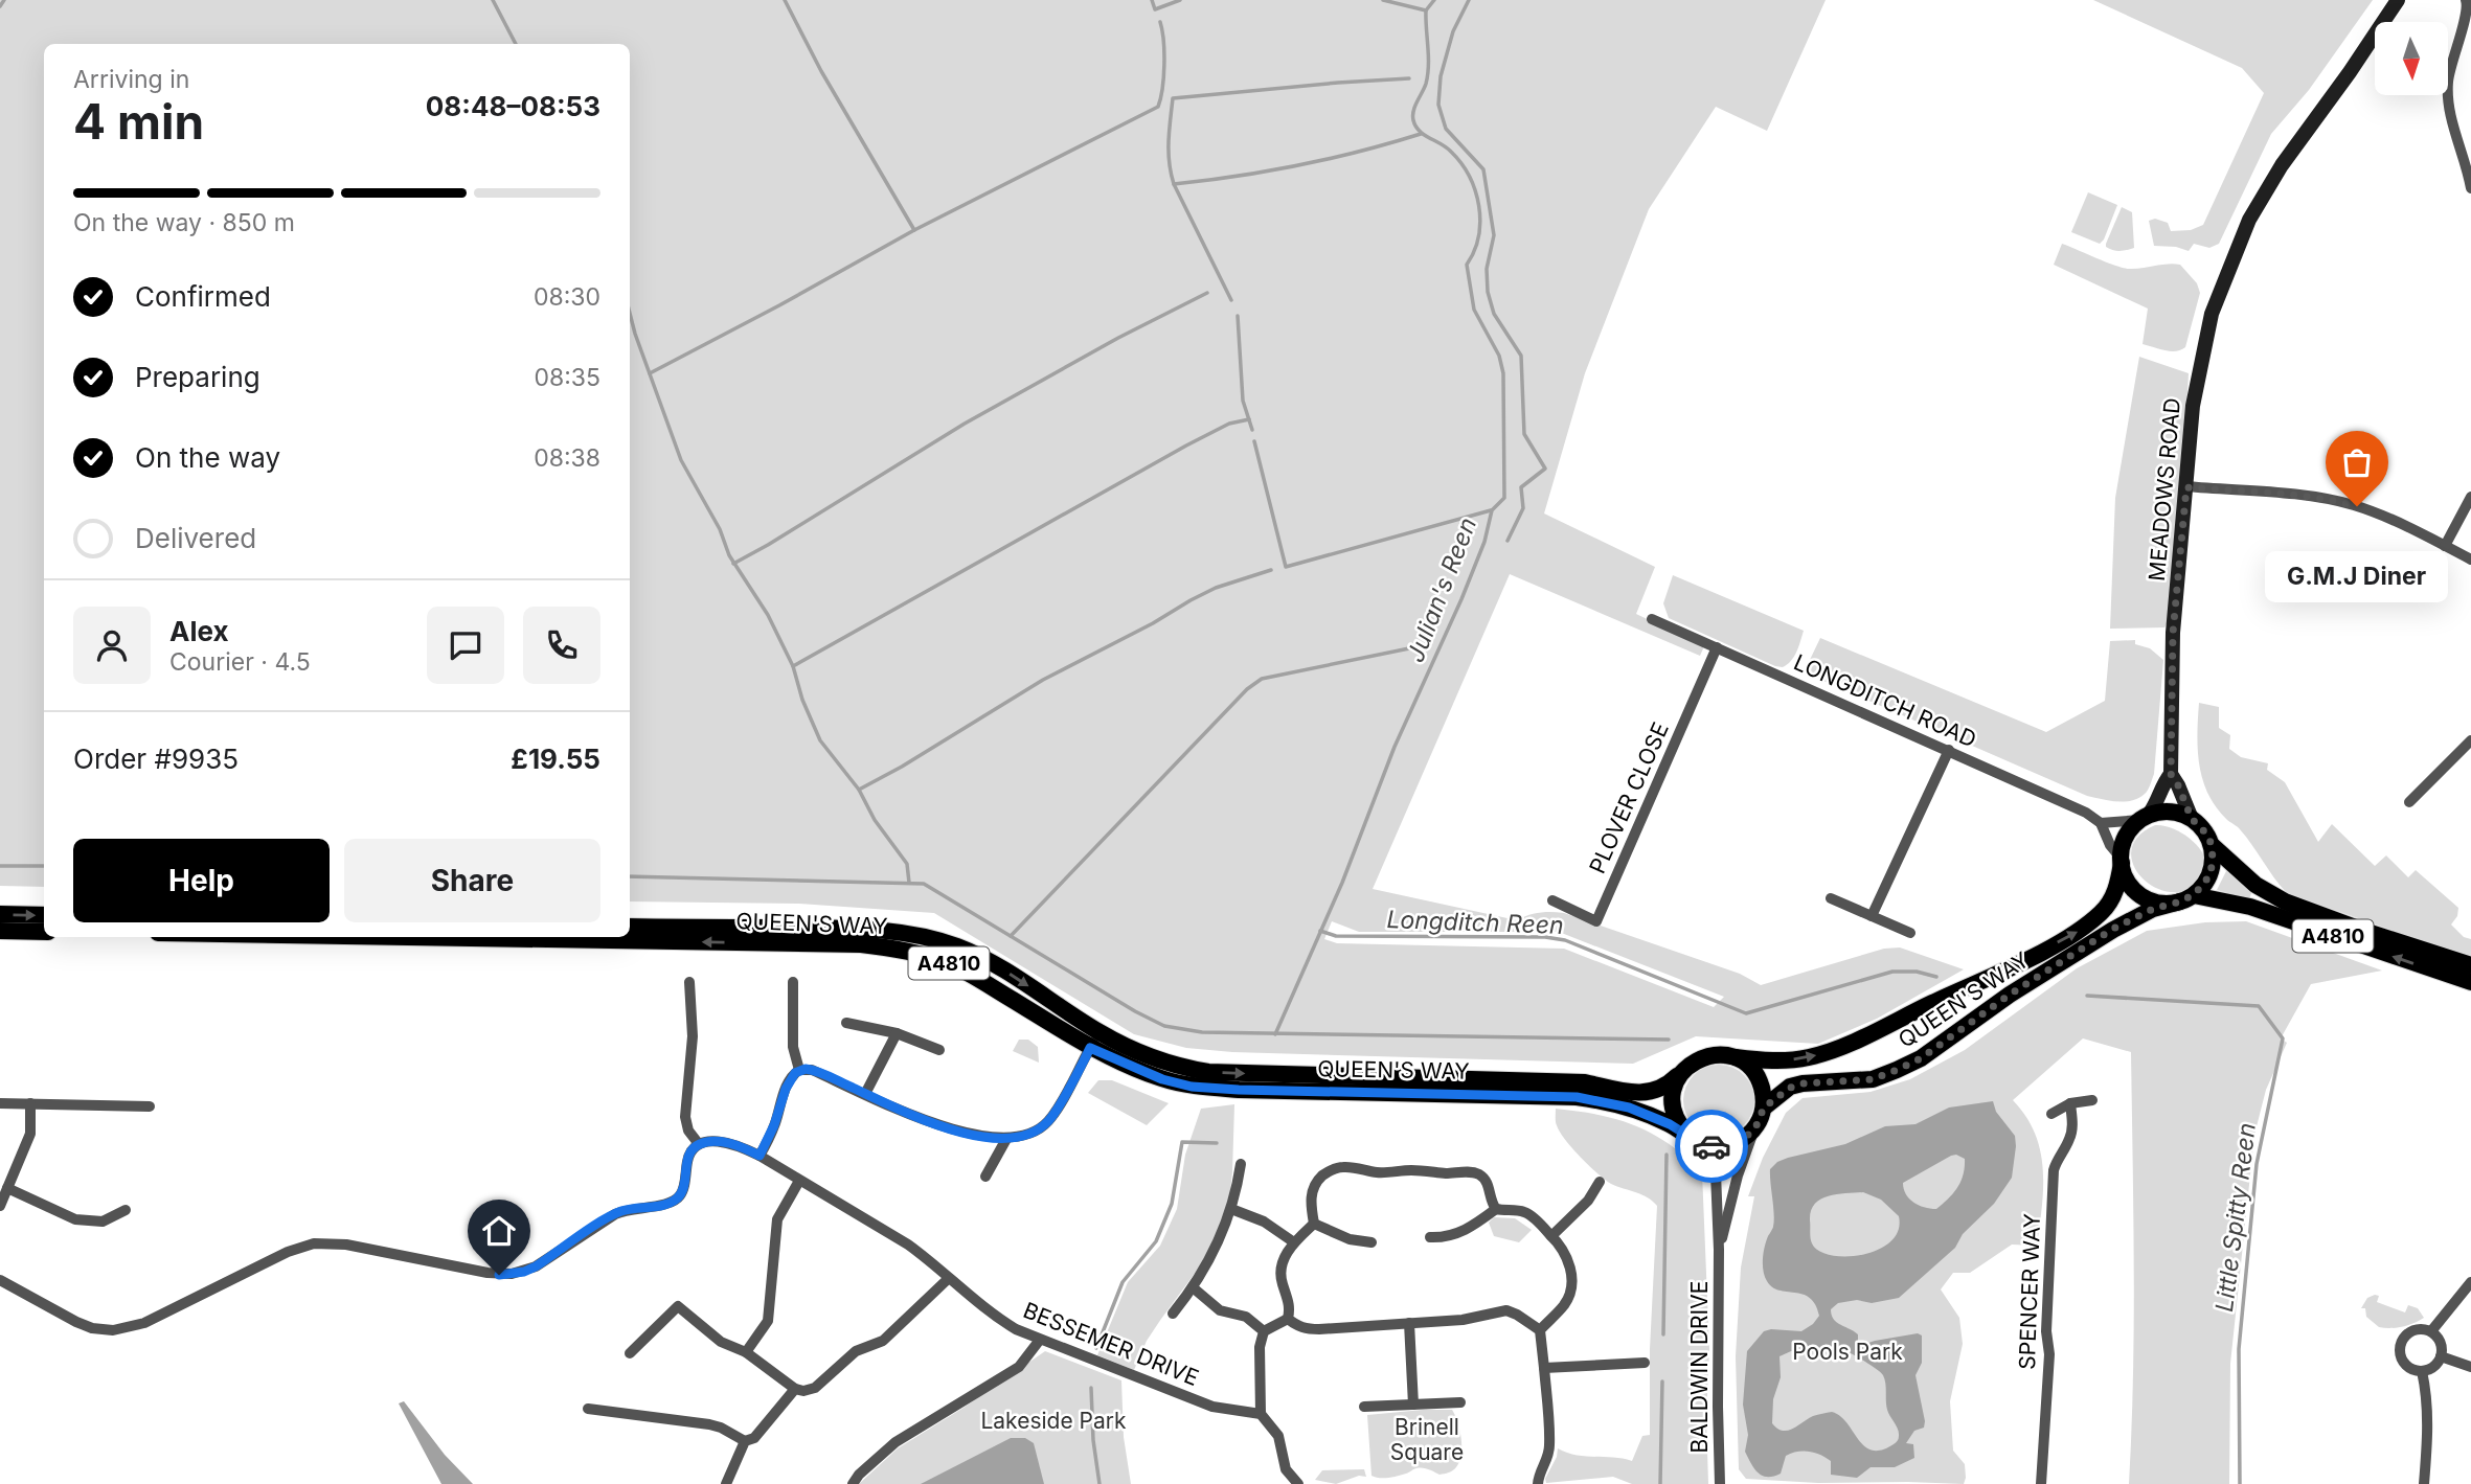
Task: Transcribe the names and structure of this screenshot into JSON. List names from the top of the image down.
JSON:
{
  "streets": {
    "main road": ["QUEEN'S WAY", "A4810"],
    "street": [
      "MEADOWS ROAD",
      "LONGDITCH ROAD",
      "PLOVER CLOSE",
      "SPENCER WAY",
      "BESSEMER DRIVE",
      "BALDWIN DRIVE"
    ]
  },
  "crossings": [
    ["MEADOWS ROAD", "QUEEN'S WAY"],
    ["MEADOWS ROAD", "A4810"],
    ["LONGDITCH ROAD", "PLOVER CLOSE"],
    ["QUEEN'S WAY", "A4810"]
  ],
  "water": ["Julian's Reen", "Longditch Reen", "Little Spitty Reen"],
  "parks": ["Pools Park", "Lakeside Park", "Brinell Square"],
  "places": ["G.M.J Diner"],
  "north": "bottom",
  "page": {
    "heading": ["4 min", "Arriving in", "08:48–08:53"],
    "panel": [
      "Alex",
      "Courier · 4.5",
      "Order #9935",
      "£19.55"
    ],
    "bar": "On the way · 850 m",
    "list": [
      ["Confirmed", "08:30"],
      ["Preparing", "08:35"],
      ["On the way", "08:38"],
      "Delivered"
    ],
    "bubble": "G.M.J Diner",
    "buttons": ["Help", "Share"]
  }
}
